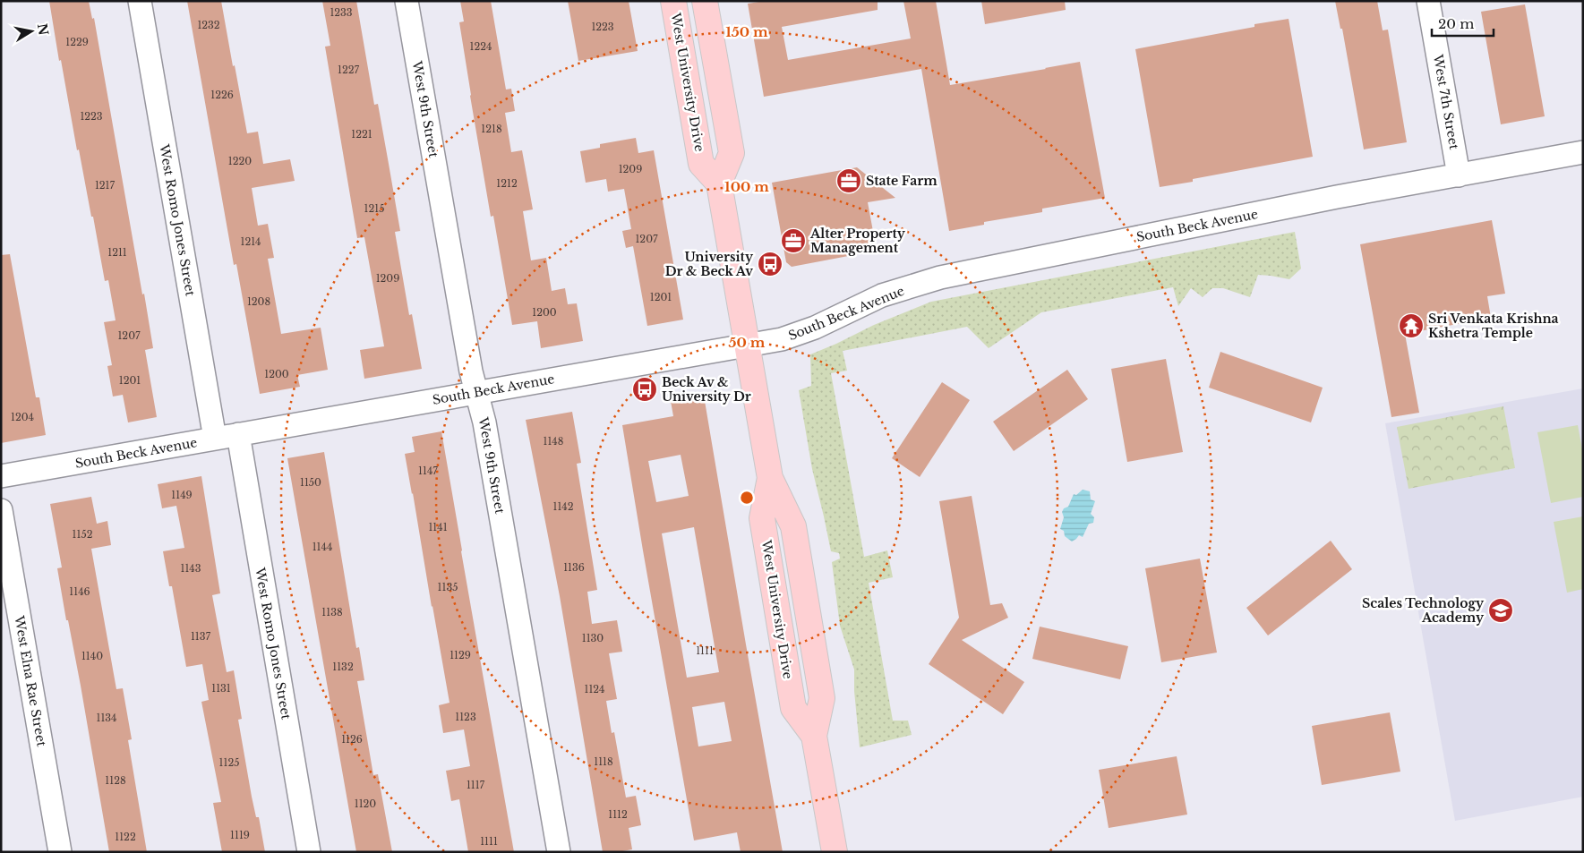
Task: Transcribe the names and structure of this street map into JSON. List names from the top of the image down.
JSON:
{
  "streets": {
    "main road": ["West University Drive"],
    "street": [
      "West 7th Street",
      "West 9th Street",
      "West Romo Jones Street",
      "South Beck Avenue",
      "West Elna Rae Street"
    ]
  },
  "crossings": [
    ["West University Drive", "South Beck Avenue"],
    ["West 7th Street", "South Beck Avenue"],
    ["West 9th Street", "South Beck Avenue"],
    ["West Romo Jones Street", "South Beck Avenue"]
  ],
  "places": {
    "office": ["State Farm", "Alter Property Management"],
    "bus stop": ["University Dr & Beck Av", "Beck Av & University Dr"],
    "temple": ["Sri Venkata Krishna Kshetra Temple"],
    "school or university": ["Scales Technology Academy"]
  },
  "house_numbers": [
    "1233",
    "1232",
    "1223",
    "1229",
    "1224",
    "1227",
    "1226",
    "1223",
    "1218",
    "1221",
    "1220",
    "1209",
    "1212",
    "1217",
    "1215",
    "1207",
    "1214",
    "1211",
    "1209",
    "1201",
    "1208",
    "1200",
    "1207",
    "1200",
    "1201",
    "1204",
    "1148",
    "1147",
    "1150",
    "1149",
    "1142",
    "1141",
    "1152",
    "1144",
    "1136",
    "1143",
    "1135",
    "1146",
    "1138",
    "1137",
    "1130",
    "1111",
    "1129",
    "1140",
    "1132",
    "1131",
    "1124",
    "1123",
    "1134",
    "1126",
    "1118",
    "1125",
    "1128",
    "1117",
    "1120",
    "1112",
    "1119",
    "1122",
    "1111"
  ],
  "scale_bar": "20 m",
  "north": "right",
  "rings": ["150 m", "100 m", "50 m"]
}
